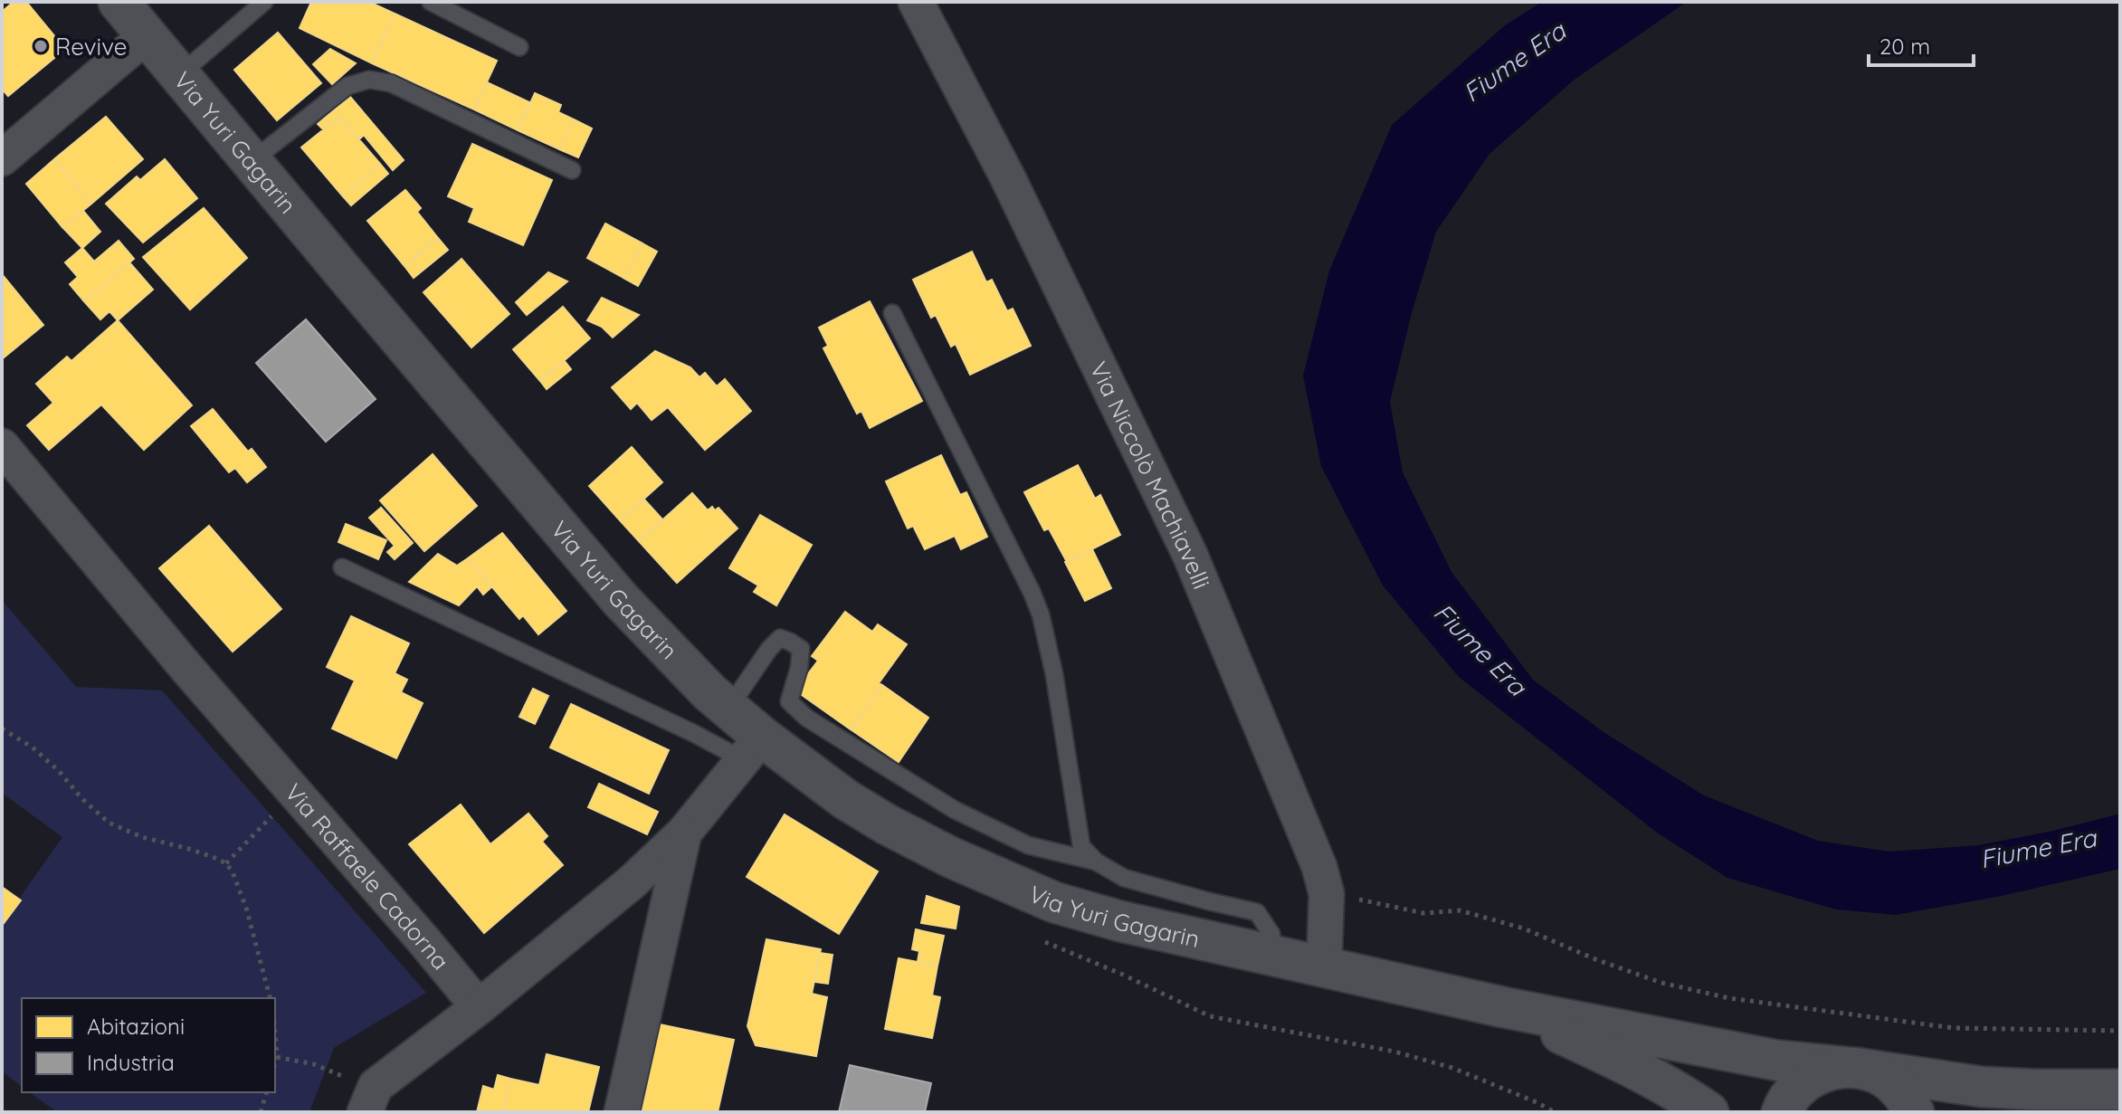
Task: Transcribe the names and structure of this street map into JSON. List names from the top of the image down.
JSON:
{
  "streets": {
    "street": ["Via Yuri Gagarin", "Via Niccolò Machiavelli", "Via Raffaele Cadorna"]
  },
  "crossings": [
    ["Via Yuri Gagarin", "Via Niccolò Machiavelli"]
  ],
  "water": ["Fiume Era"],
  "places": ["Revive"],
  "legend": ["Abitazioni", "Industria"],
  "scale_bar": "20 m"
}
